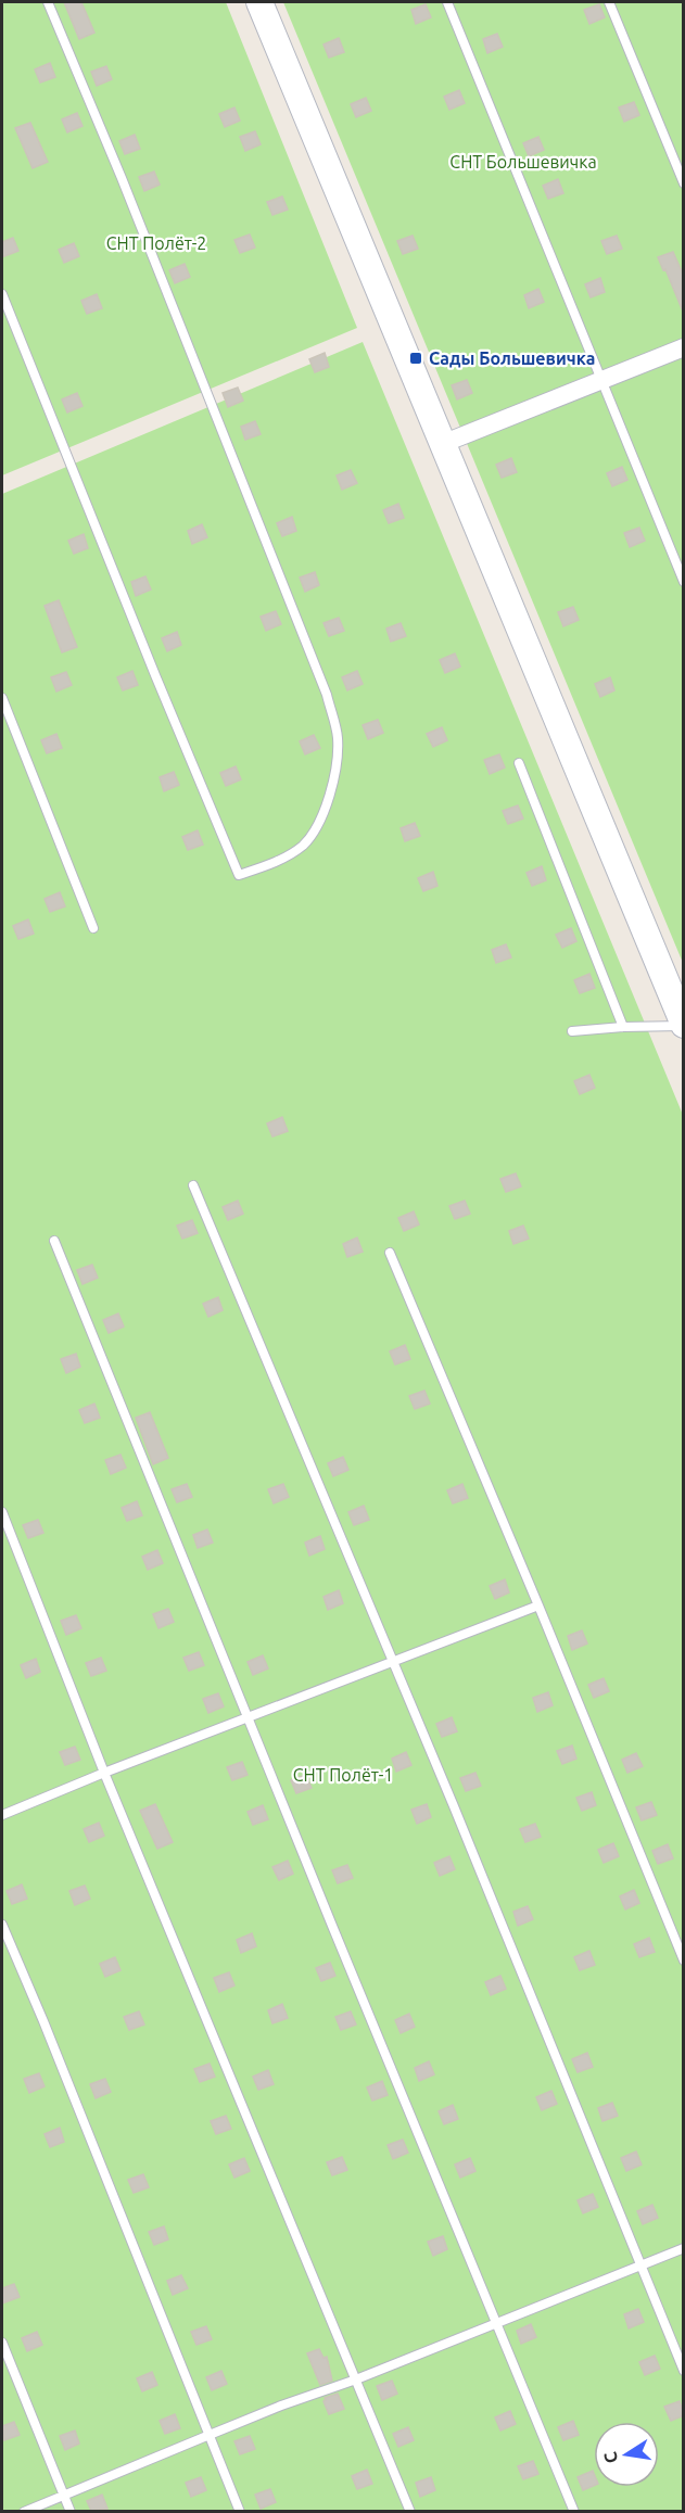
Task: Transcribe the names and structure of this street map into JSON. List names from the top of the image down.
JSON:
{
  "parks": ["СНТ Большевичка", "СНТ Полёт-2", "СНТ Полёт-1"],
  "places": {
    "transit": ["Сады Большевичка"]
  },
  "north": "left"
}
